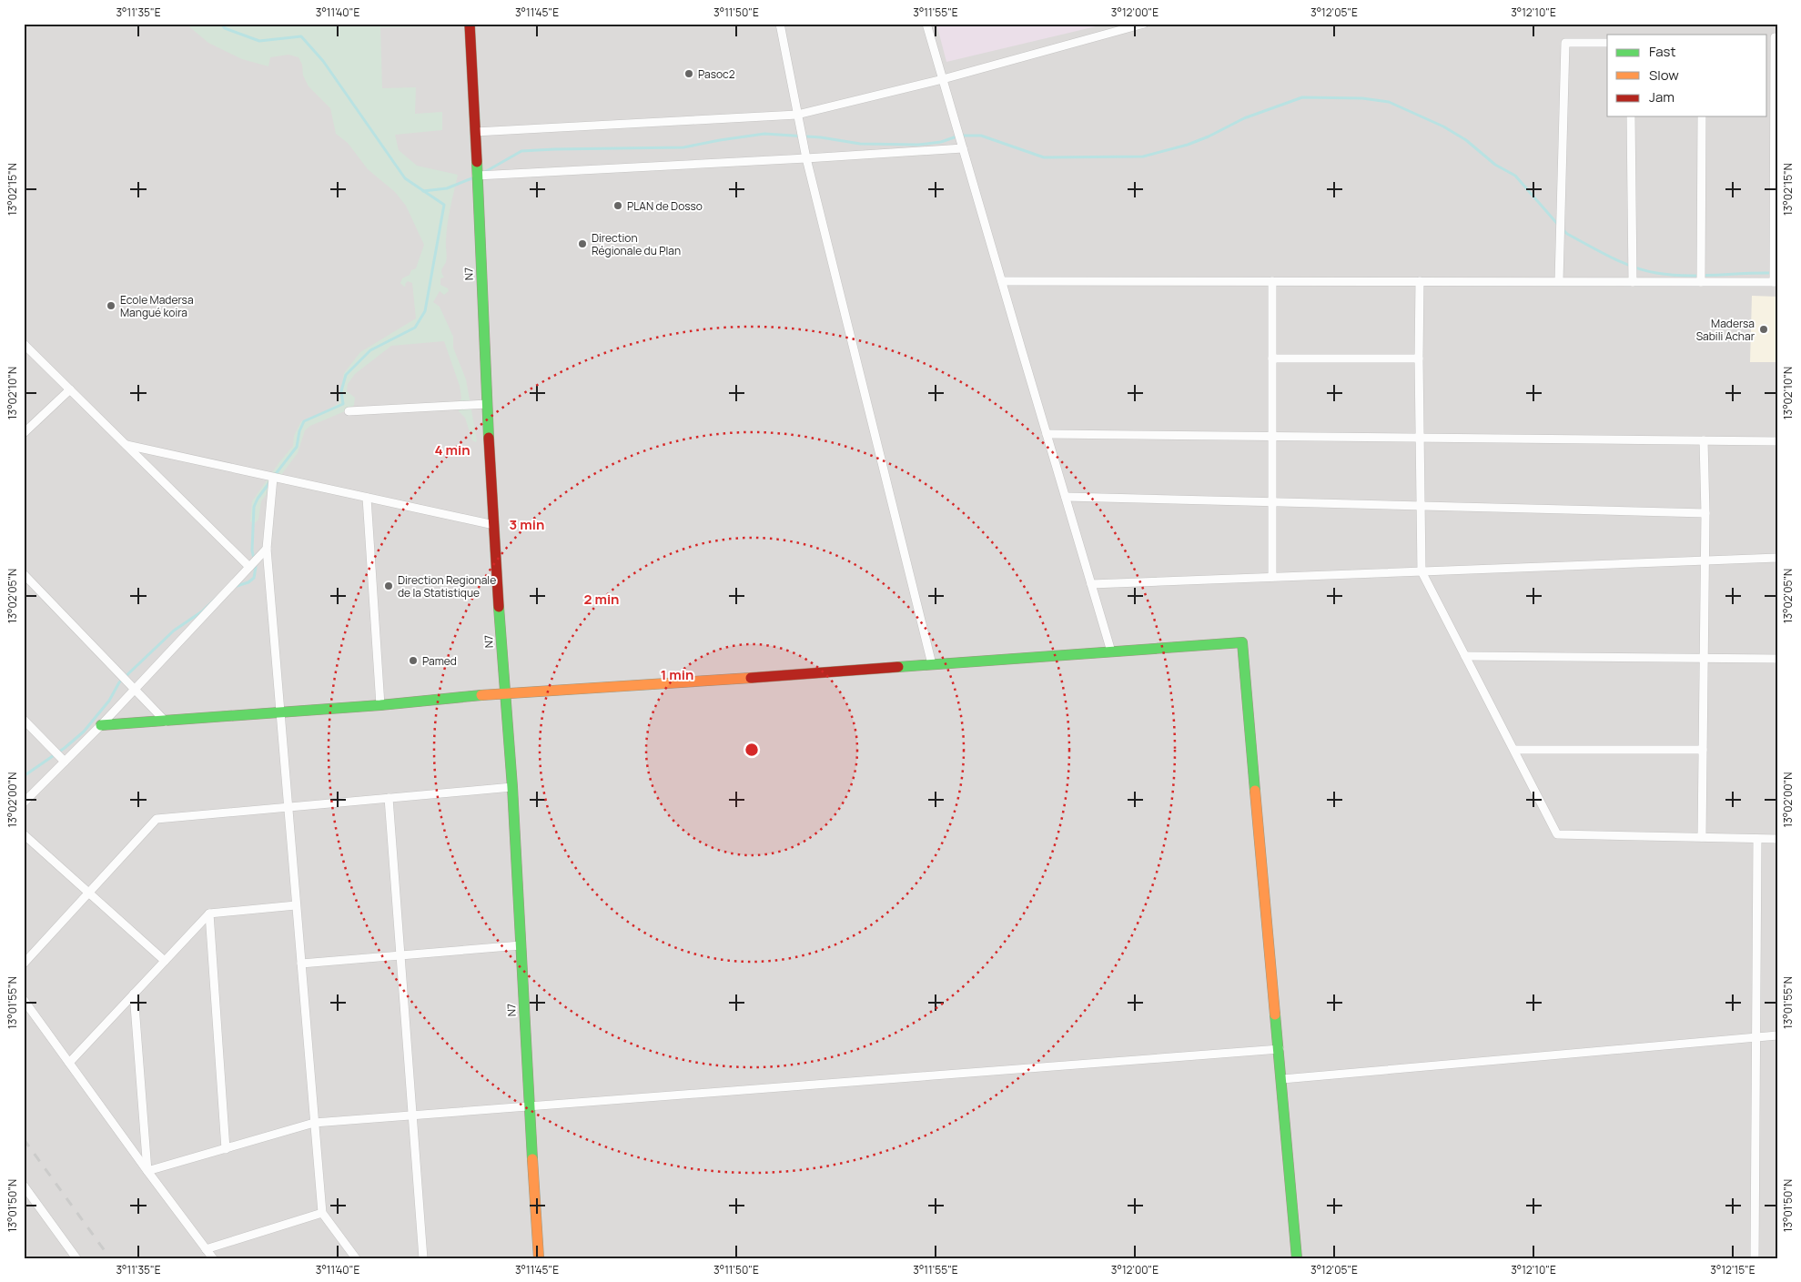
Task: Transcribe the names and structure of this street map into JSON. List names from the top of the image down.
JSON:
{
  "streets": {
    "street": ["N7"]
  },
  "places": [
    "Pasoc2",
    "PLAN de Dosso",
    "Direction Régionale du Plan",
    "Ecole Madersa Mangué koira",
    "Madersa Sabili Achar",
    "Direction Regionale de la Statistique",
    "Pamed"
  ],
  "legend": ["Fast", "Slow", "Jam"],
  "coordinates": [
    "3°11'35\"E",
    "3°11'40\"E",
    "3°11'45\"E",
    "3°11'50\"E",
    "3°11'55\"E",
    "3°12'00\"E",
    "3°12'05\"E",
    "3°12'10\"E",
    "13°02'15\"N",
    "13°02'10\"N",
    "13°02'05\"N",
    "13°02'00\"N",
    "13°01'55\"N",
    "13°01'50\"N",
    "3°12'15\"E"
  ],
  "rings": [
    "4 min",
    "3 min",
    "2 min",
    "1 min"
  ]
}
